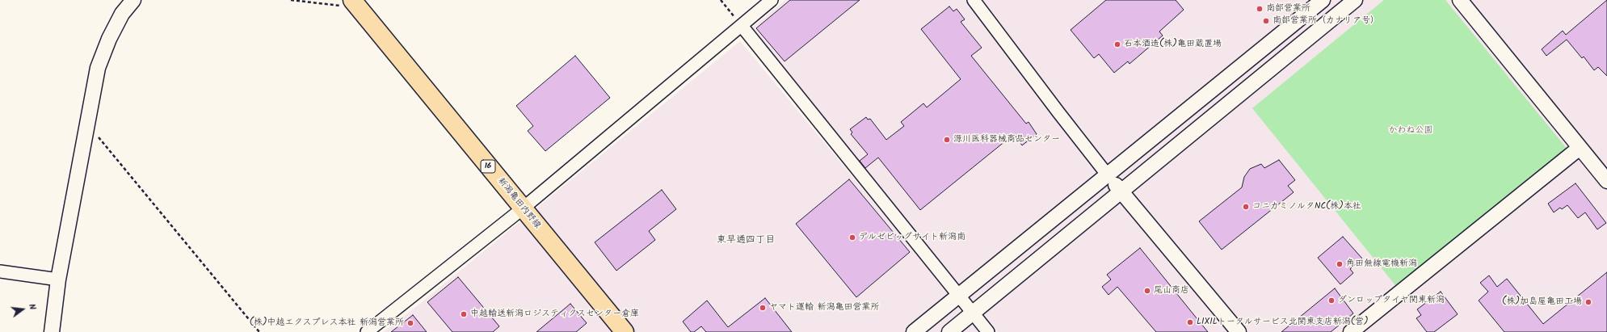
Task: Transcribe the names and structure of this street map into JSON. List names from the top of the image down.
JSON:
{
  "streets": {
    "main road": ["16", "新潟亀田内野線"]
  },
  "districts": ["東早通四丁目"],
  "parks": ["かわね公園"],
  "places": [
    "南部営業所",
    "南部営業所（カナリア号）",
    "石本酒造(株)亀田蔵置場",
    "源川医科器械商品センター",
    "コニカミノルタNC(株)本社",
    "デルゼビッグサイト新潟南",
    "角田無線電機新潟",
    "尾山商店",
    "ダンロップタイヤ関東新潟",
    "(株)加島屋亀田工場",
    "ヤマト運輸 新潟亀田営業所",
    "中越輸送新潟ロジスティクスセンター倉庫",
    "LIXILトータルサービス北関東支店新潟(営)",
    "(株)中越エクスプレス本社 新潟営業所"
  ],
  "north": "right"
}
